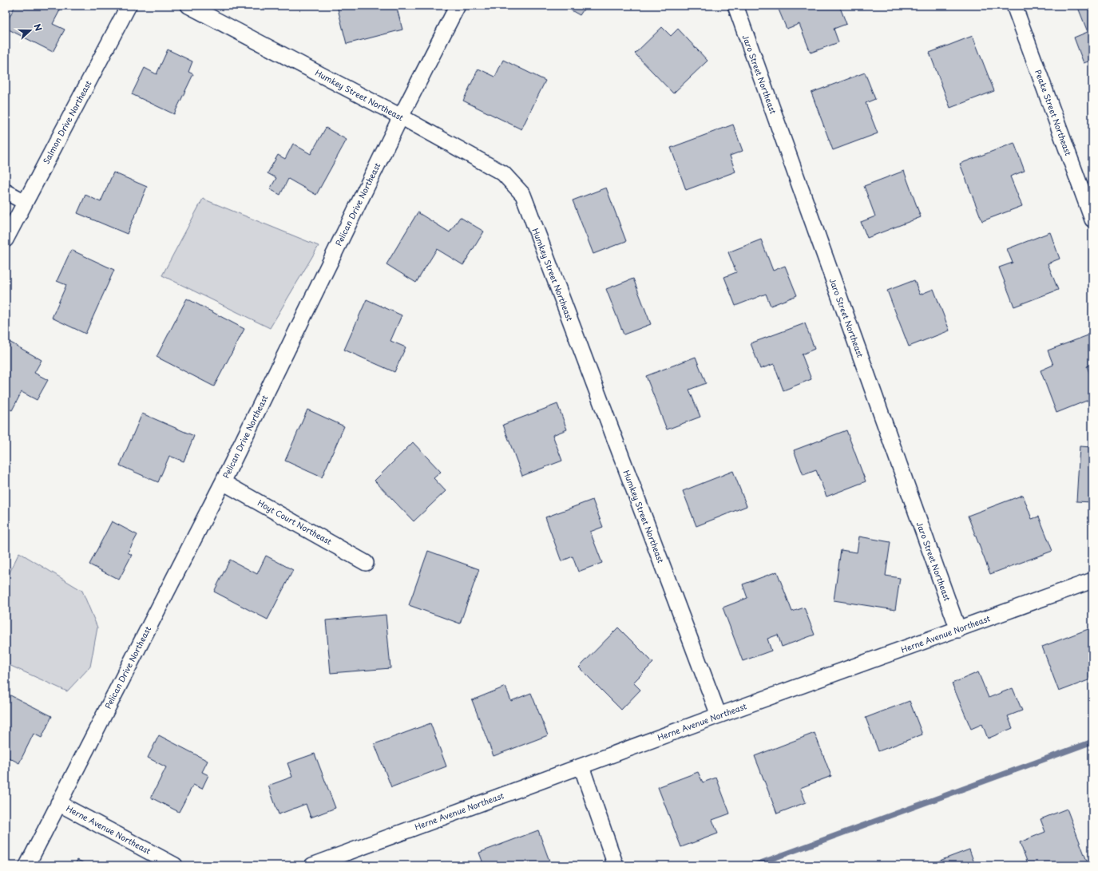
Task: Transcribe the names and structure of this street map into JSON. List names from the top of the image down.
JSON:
{
  "streets": {
    "street": [
      "Jaro Street Northeast",
      "Humkey Street Northeast",
      "Peake Street Northeast",
      "Salmon Drive Northeast",
      "Pelican Drive Northeast",
      "Hoyt Court Northeast",
      "Herne Avenue Northeast"
    ]
  },
  "crossings": [
    ["Jaro Street Northeast", "Herne Avenue Northeast"],
    ["Humkey Street Northeast", "Pelican Drive Northeast"],
    ["Humkey Street Northeast", "Herne Avenue Northeast"],
    ["Pelican Drive Northeast", "Hoyt Court Northeast"],
    ["Pelican Drive Northeast", "Herne Avenue Northeast"]
  ],
  "north": "right"
}
